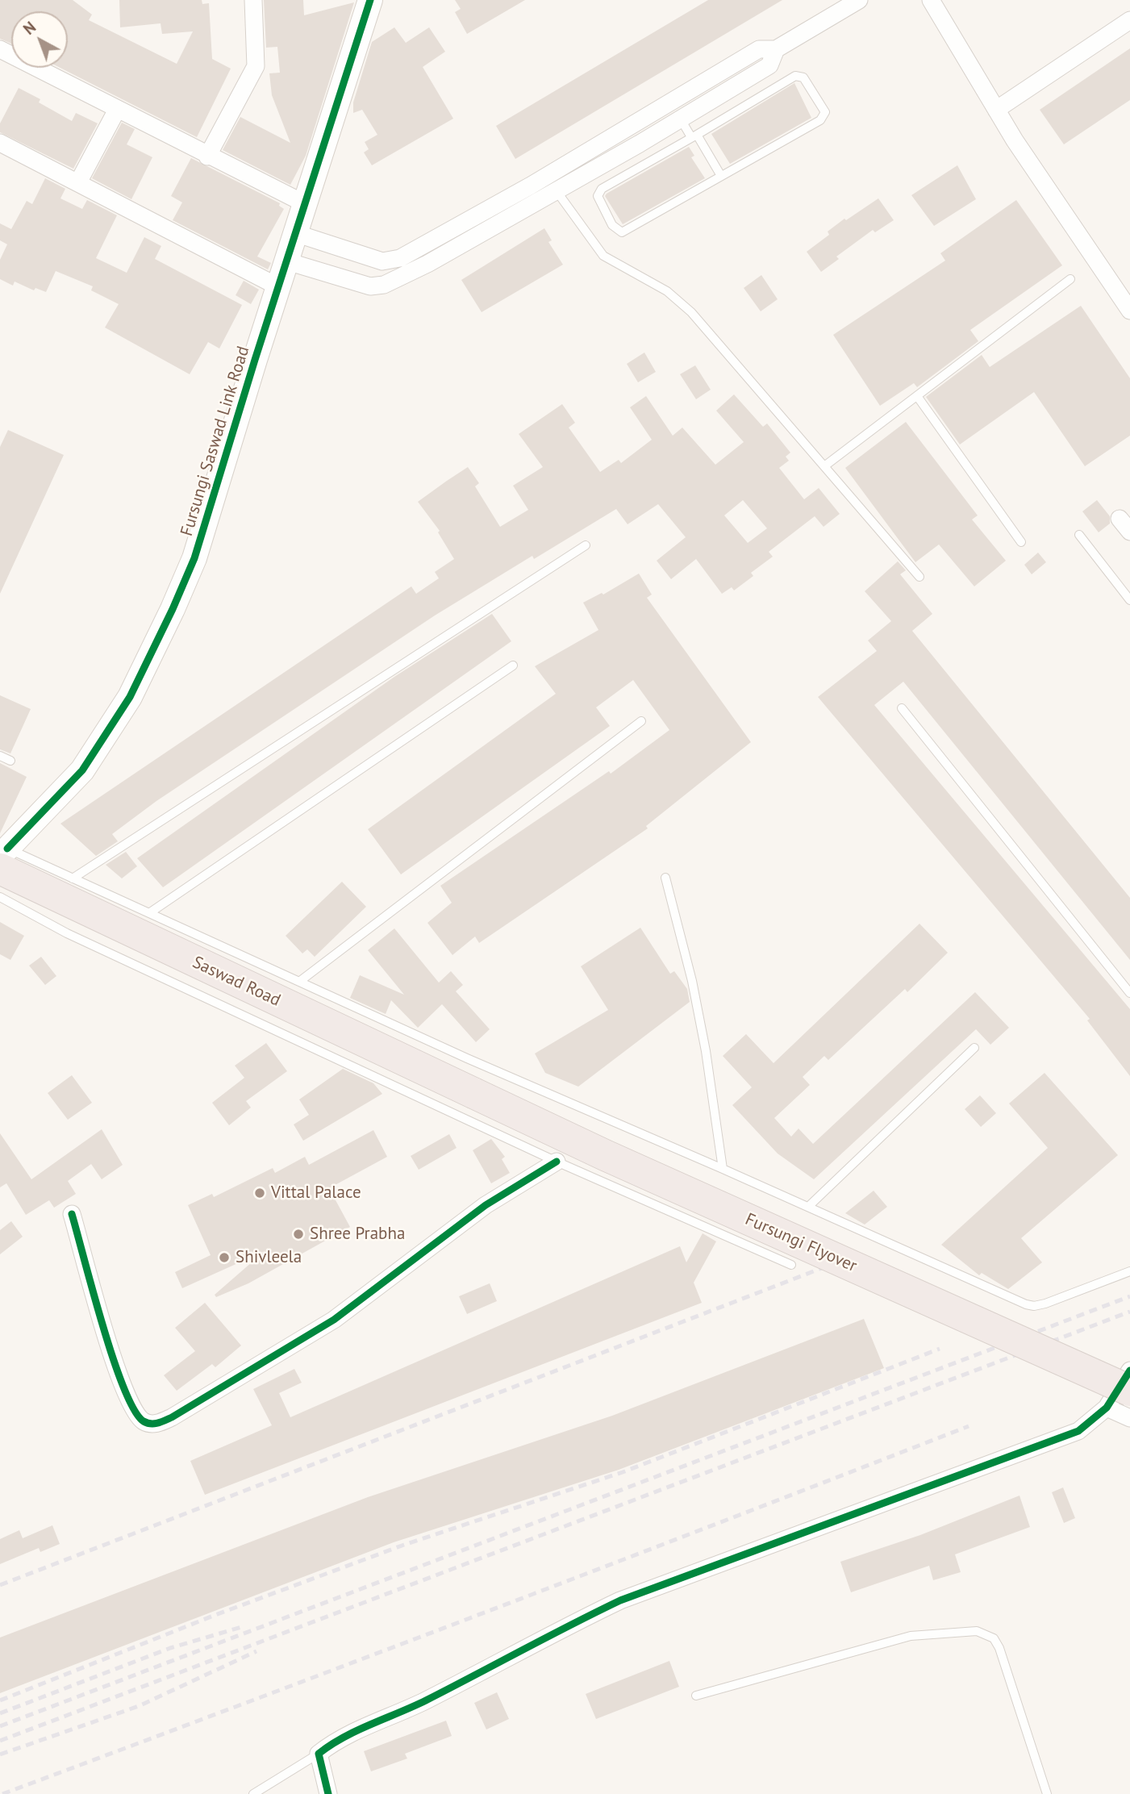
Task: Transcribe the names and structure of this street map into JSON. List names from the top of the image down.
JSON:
{
  "streets": {
    "highway": ["Saswad Road", "Fursungi Flyover"],
    "street": ["Fursungi Saswad Link Road"]
  },
  "crossings": [
    ["Fursungi Saswad Link Road", "Saswad Road"],
    ["Saswad Road", "Fursungi Flyover"]
  ],
  "places": ["Vittal Palace", "Shree Prabha", "Shivleela"],
  "north": "top left"
}
